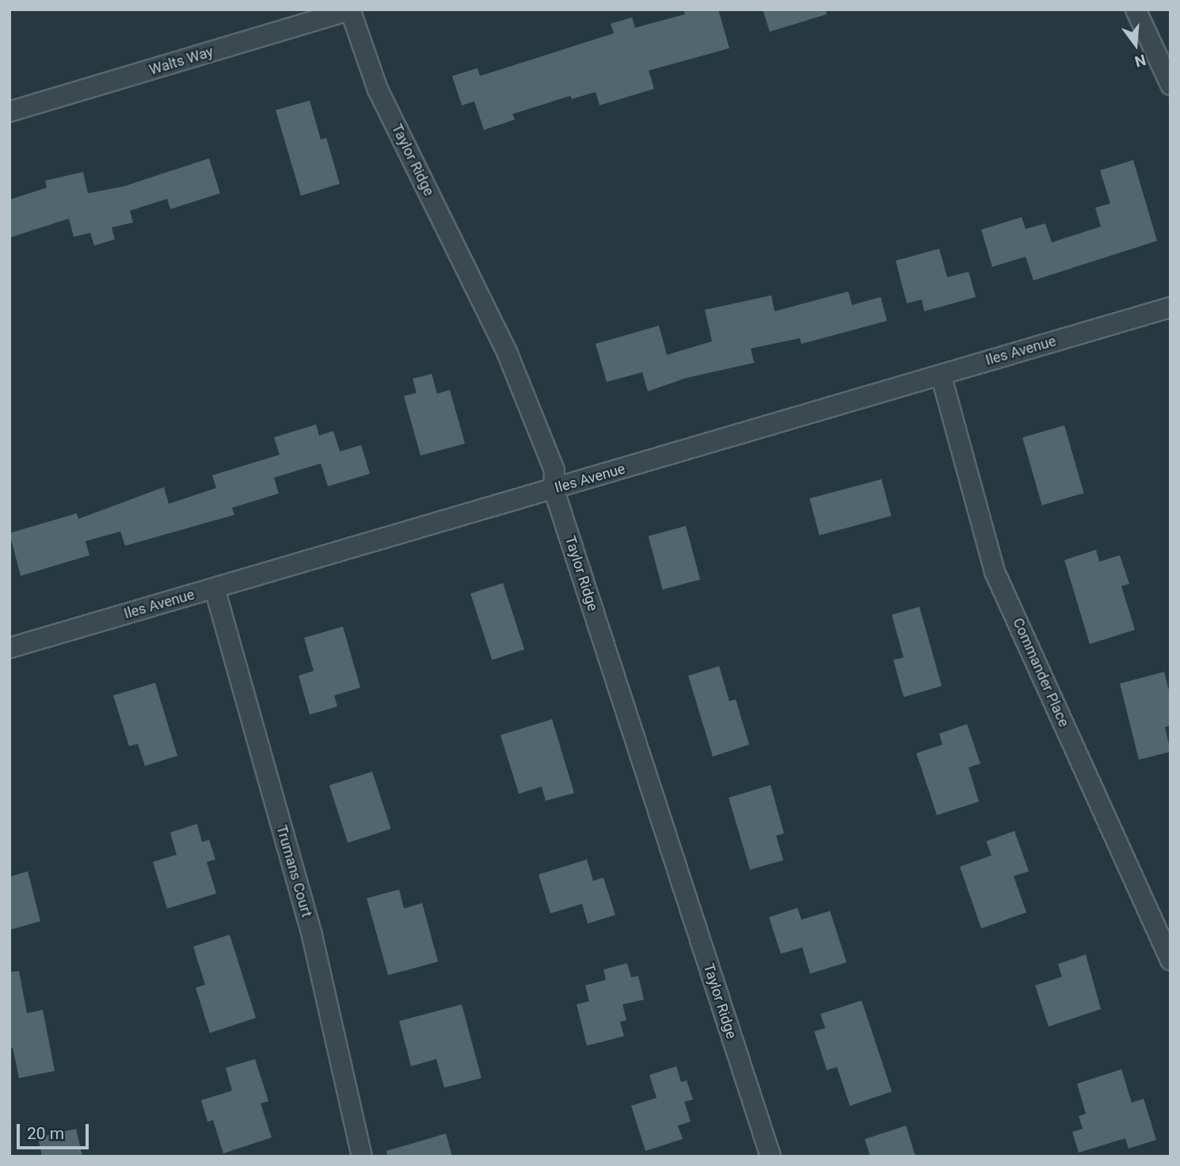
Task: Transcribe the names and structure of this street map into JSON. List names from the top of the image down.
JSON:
{
  "streets": {
    "street": [
      "Walts Way",
      "Taylor Ridge",
      "Iles Avenue",
      "Commander Place",
      "Trumans Court"
    ]
  },
  "crossings": [
    ["Walts Way", "Taylor Ridge"],
    ["Taylor Ridge", "Iles Avenue"],
    ["Iles Avenue", "Commander Place"],
    ["Iles Avenue", "Trumans Court"]
  ],
  "scale_bar": "20 m",
  "north": "bottom"
}
